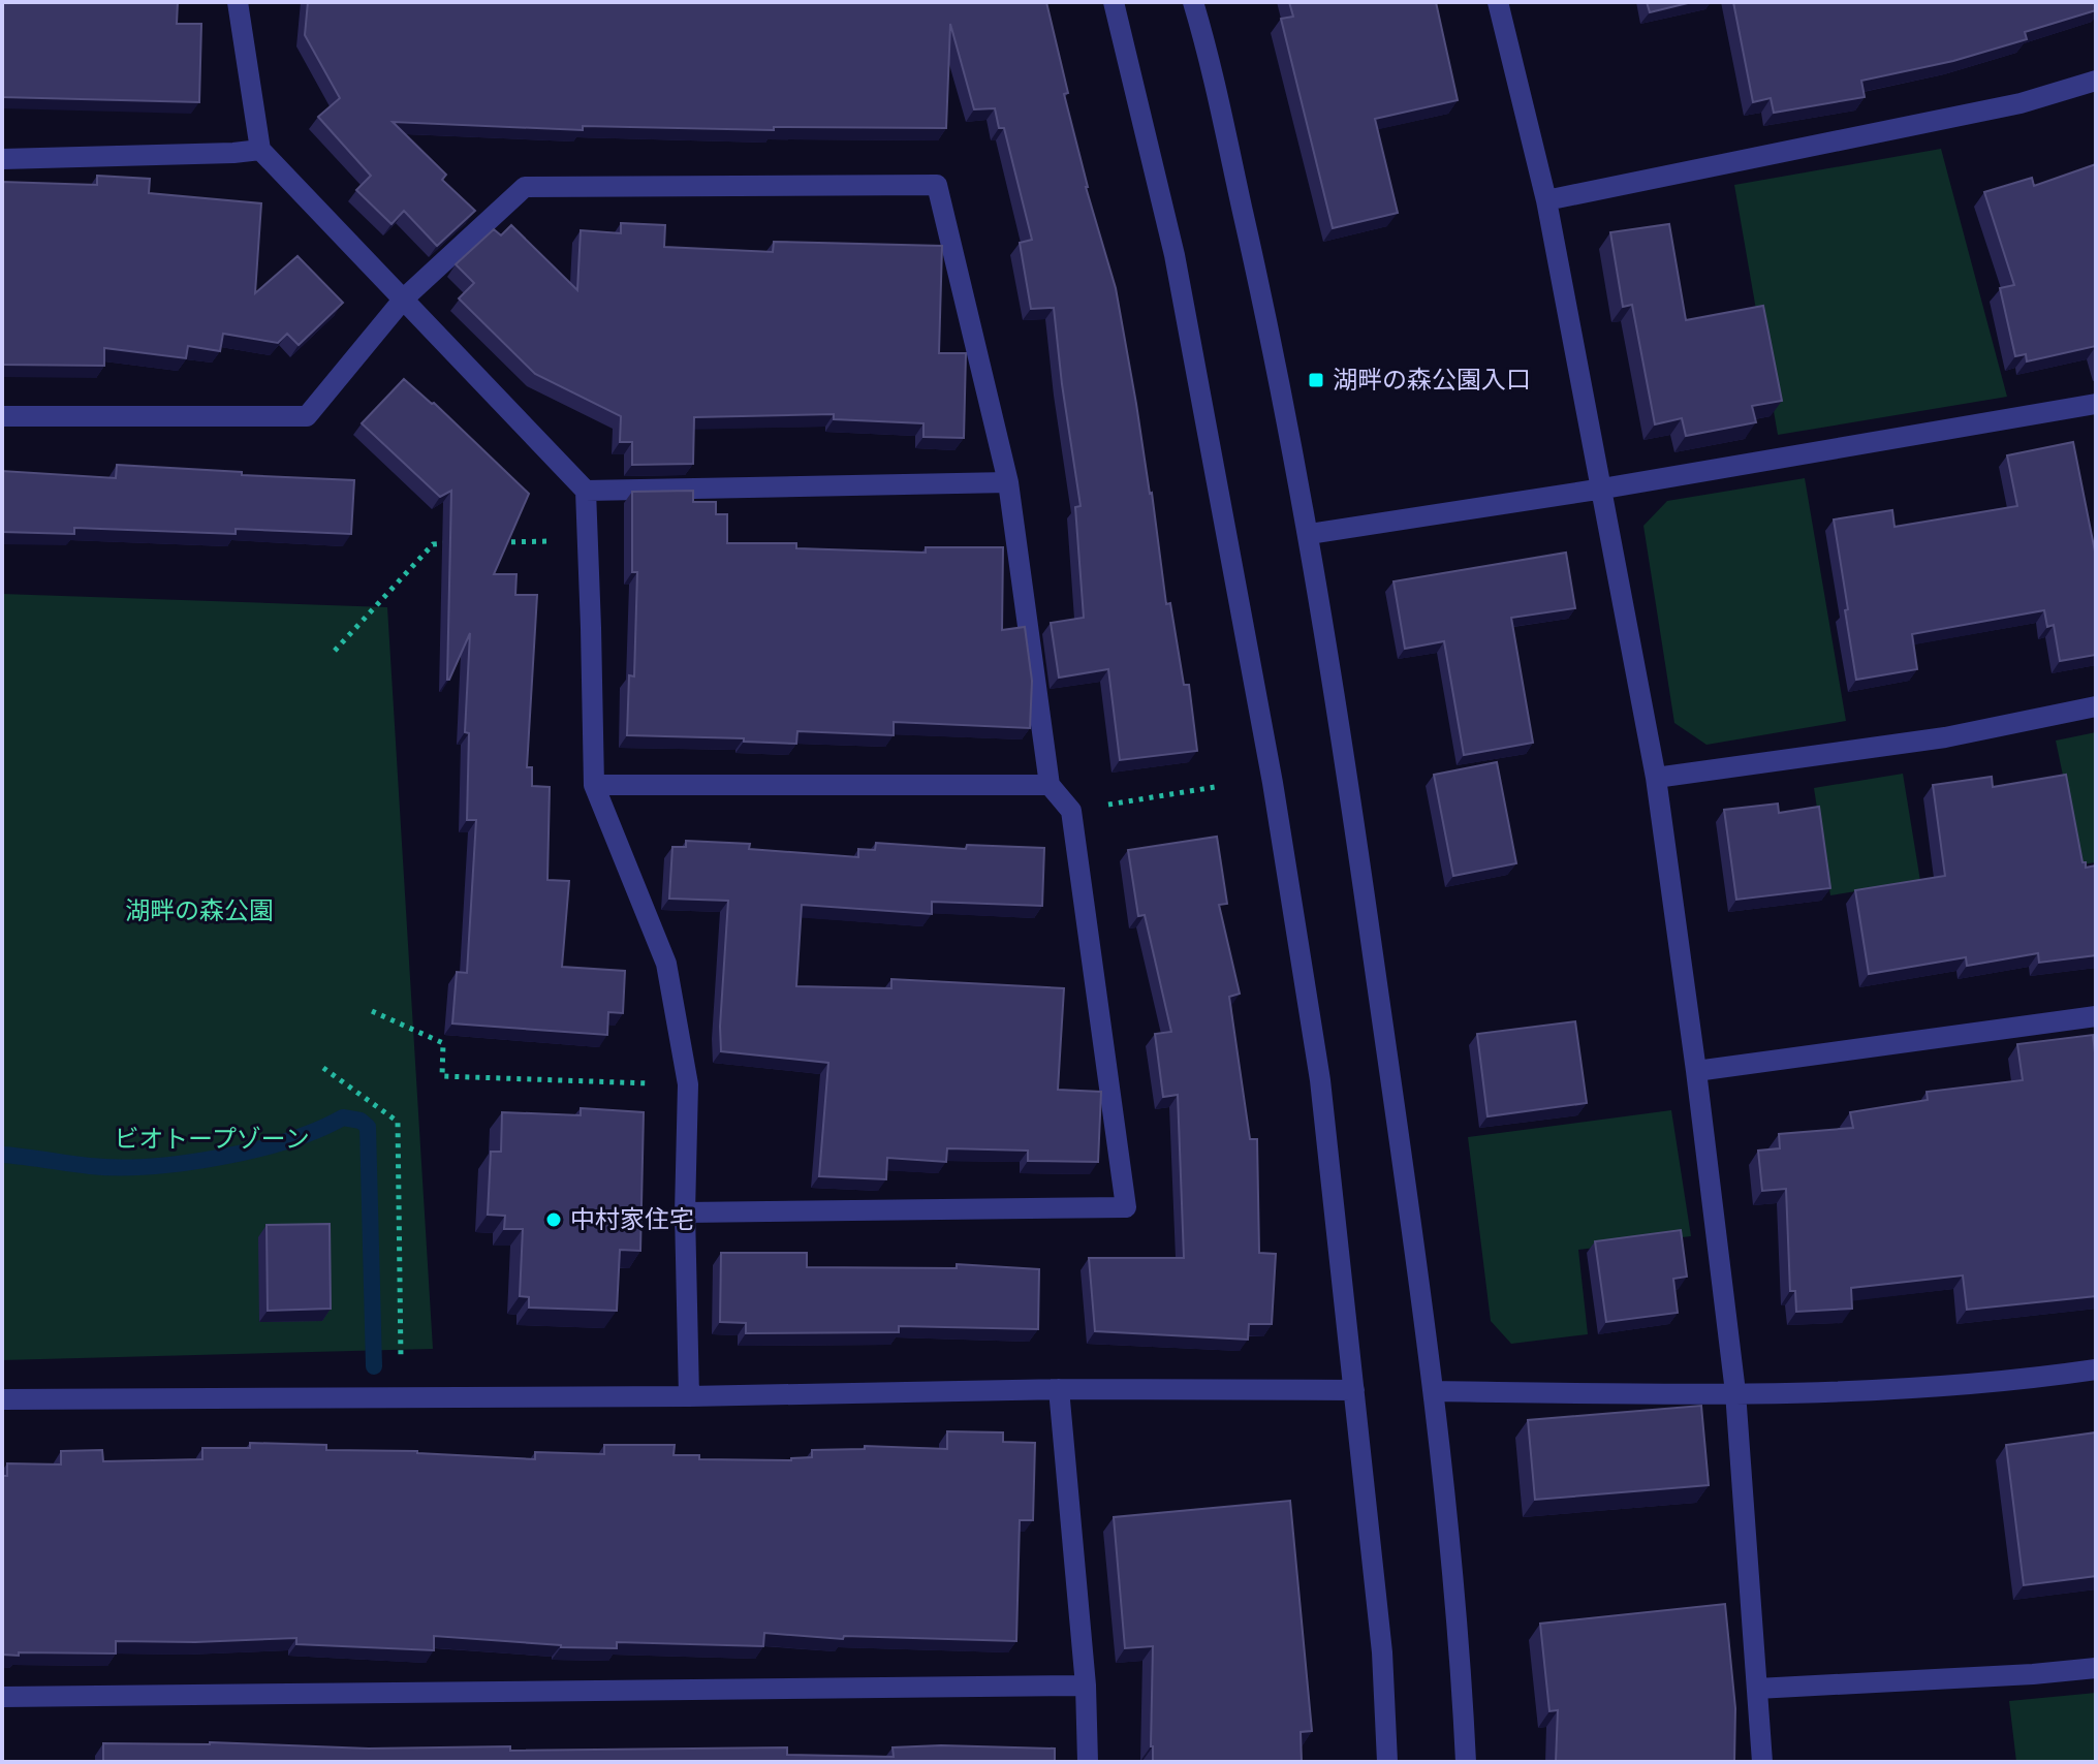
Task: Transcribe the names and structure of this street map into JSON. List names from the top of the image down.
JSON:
{
  "parks": ["湖畔の森公園", "ビオトープゾーン"],
  "places": {
    "transit": ["湖畔の森公園入口"],
    "other": ["中村家住宅"]
  }
}
